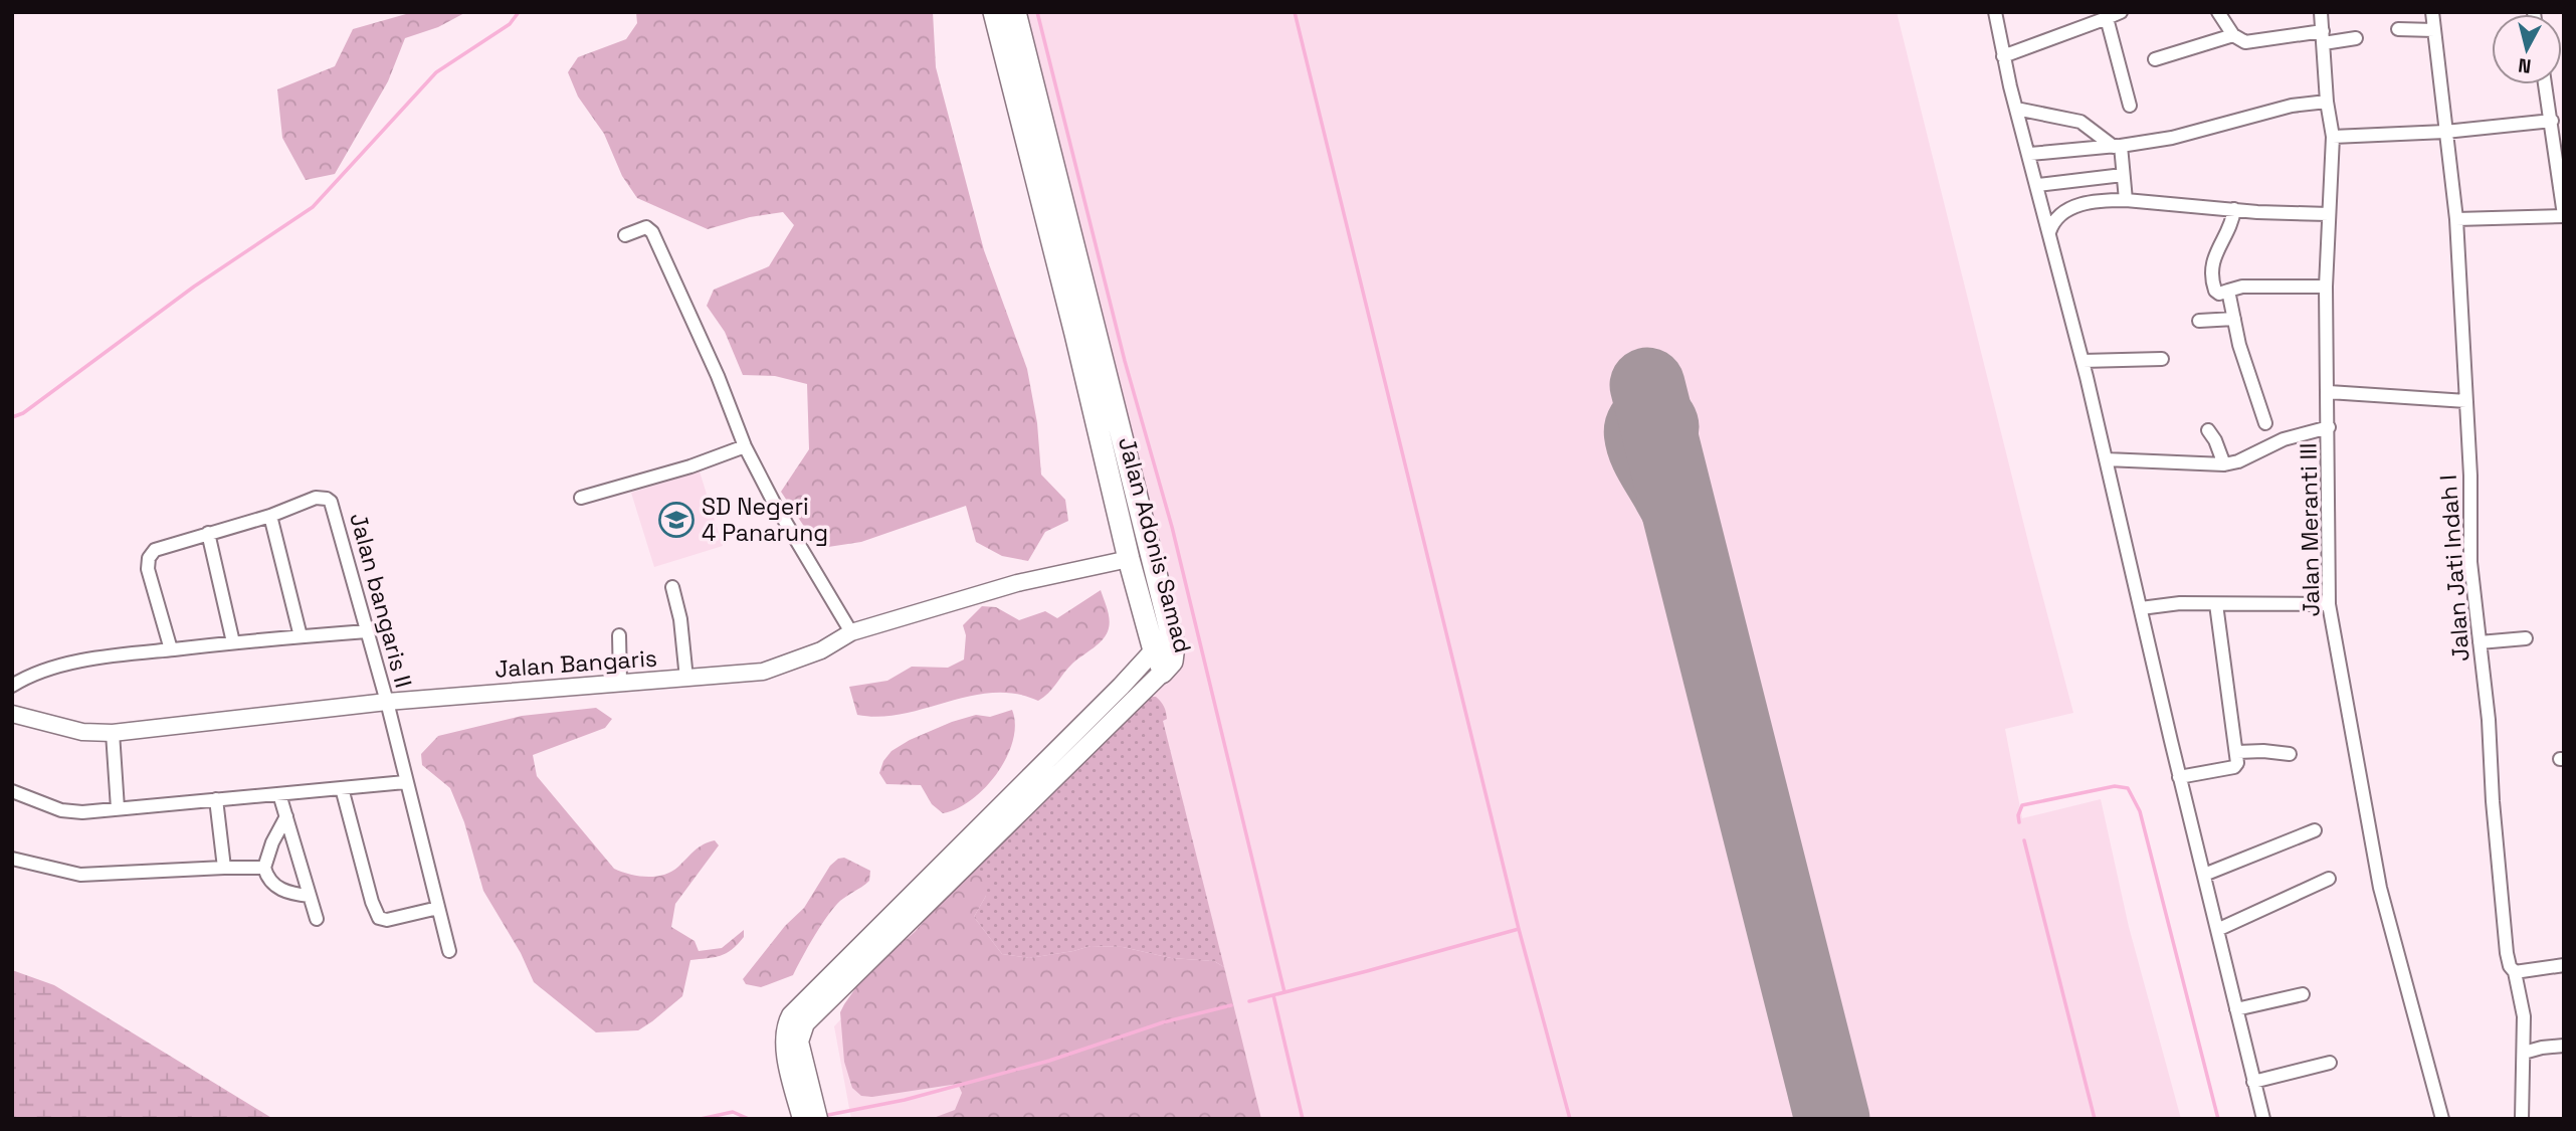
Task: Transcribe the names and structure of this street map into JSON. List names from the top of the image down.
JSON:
{
  "streets": {
    "highway": ["Jalan Adonis Samad"],
    "street": [
      "Jalan Meranti III",
      "Jalan Jati Indah I",
      "Jalan bangaris II",
      "Jalan Bangaris"
    ]
  },
  "crossings": [
    ["Jalan Adonis Samad", "Jalan Bangaris"],
    ["Jalan bangaris II", "Jalan Bangaris"]
  ],
  "places": {
    "school or university": ["SD Negeri 4 Panarung"]
  },
  "north": "bottom"
}
